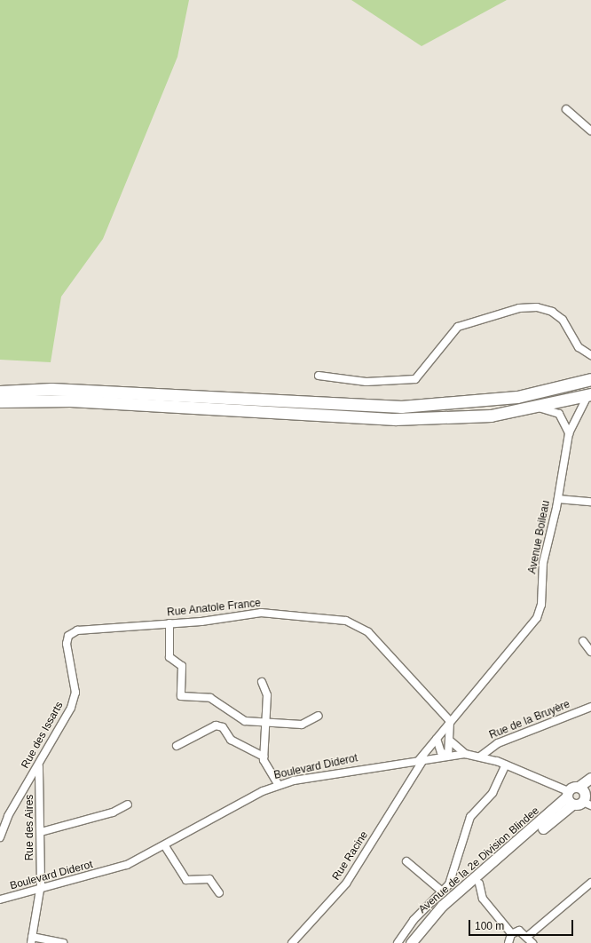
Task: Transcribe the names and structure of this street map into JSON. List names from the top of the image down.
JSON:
{
  "streets": {
    "main road": ["Avenue de la 2e Division Blindee"],
    "street": [
      "Avenue Boileau",
      "Rue Anatole France",
      "Rue de la Bruyère",
      "Rue des Issarts",
      "Boulevard Diderot",
      "Rue des Aires",
      "Rue Racine"
    ]
  },
  "crossings": [
    ["Avenue Boileau", "Rue Anatole France"],
    ["Avenue Boileau", "Rue Racine"],
    ["Rue Anatole France", "Rue des Issarts"],
    ["Rue de la Bruyère", "Boulevard Diderot"],
    ["Rue des Issarts", "Rue des Aires"],
    ["Boulevard Diderot", "Rue des Aires"],
    ["Boulevard Diderot", "Rue Racine"],
    ["Boulevard Diderot", "Avenue de la 2e Division Blindee"]
  ],
  "scale_bar": "100 m"
}
